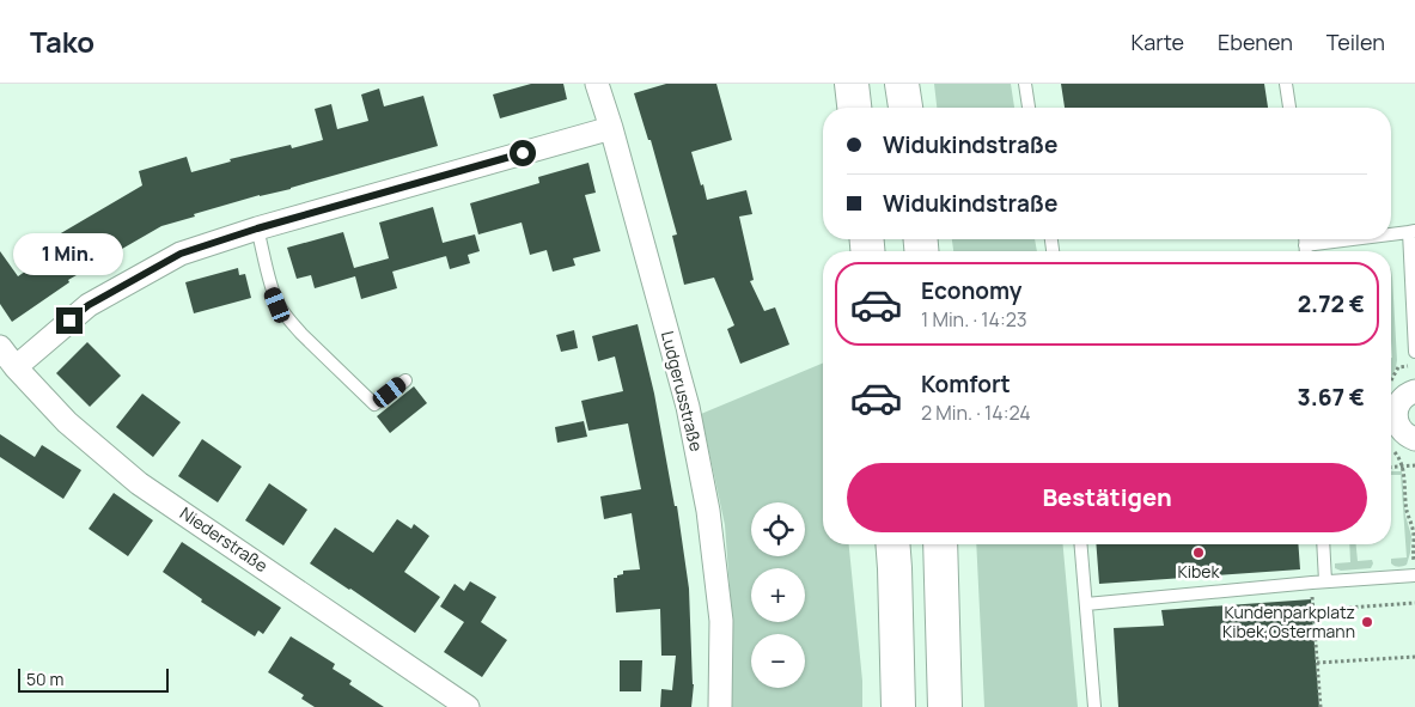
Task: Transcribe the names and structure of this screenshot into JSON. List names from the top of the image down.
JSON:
{
  "streets": {
    "street": ["Ludgerusstraße", "Niederstraße"]
  },
  "places": ["Kibek", "Kundenparkplatz Kibek,Ostermann"],
  "scale_bar": "50 m",
  "page": {
    "header": "Tako",
    "nav": ["Karte", "Ebenen", "Teilen"],
    "banner": ["Widukindstraße", "Widukindstraße"],
    "bubble": "1 Min.",
    "list": [
      {
        "name": "Economy",
        "note": "1 Min. · 14:23",
        "value": "2.72 €"
      },
      {
        "name": "Komfort",
        "note": "2 Min. · 14:24",
        "value": "3.67 €"
      }
    ],
    "buttons": "Bestätigen",
    "map_buttons": ["+", "−"],
    "scale": "50 m"
  }
}
